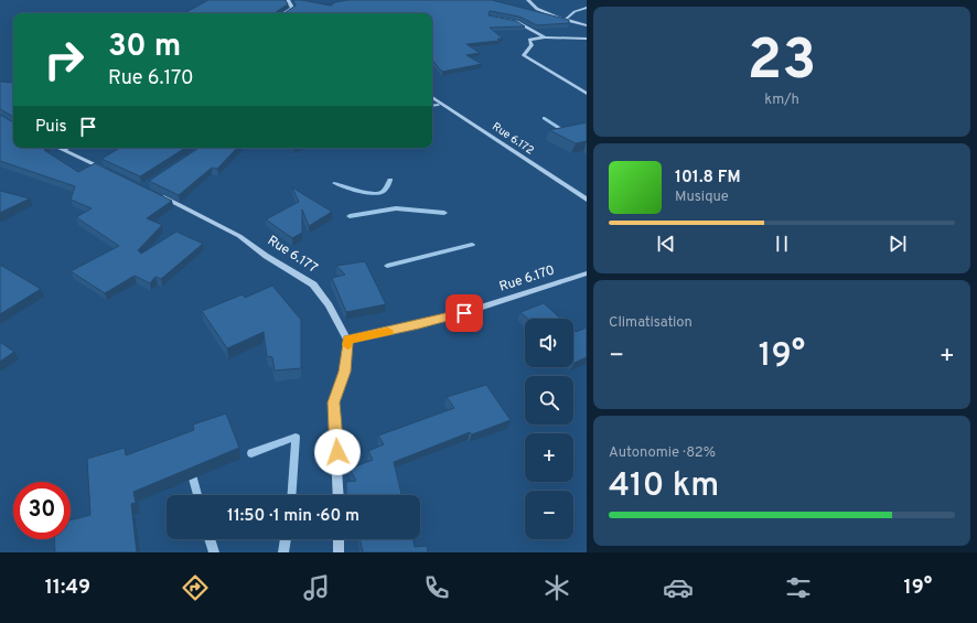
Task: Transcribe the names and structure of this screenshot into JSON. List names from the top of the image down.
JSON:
{
  "streets": {
    "street": ["Rue 6.172", "Rue 6.177", "Rue 6.170"]
  },
  "crossings": [
    ["Rue 6.177", "Rue 6.170"]
  ],
  "page": {
    "tile": [
      ["23", "km/h"],
      "Climatisation",
      ["Autonomie · 82%", "410 km"]
    ],
    "turn": ["30 m", "Rue 6.170"],
    "then": "Puis",
    "song": ["101.8 FM", "Musique"],
    "map_buttons": ["+", "−"],
    "heat": ["−", "19°", "+"],
    "limit": "30",
    "trip": "11:50 · 1 min · 60 m",
    "tabs": ["11:49", "19°"]
  }
}
